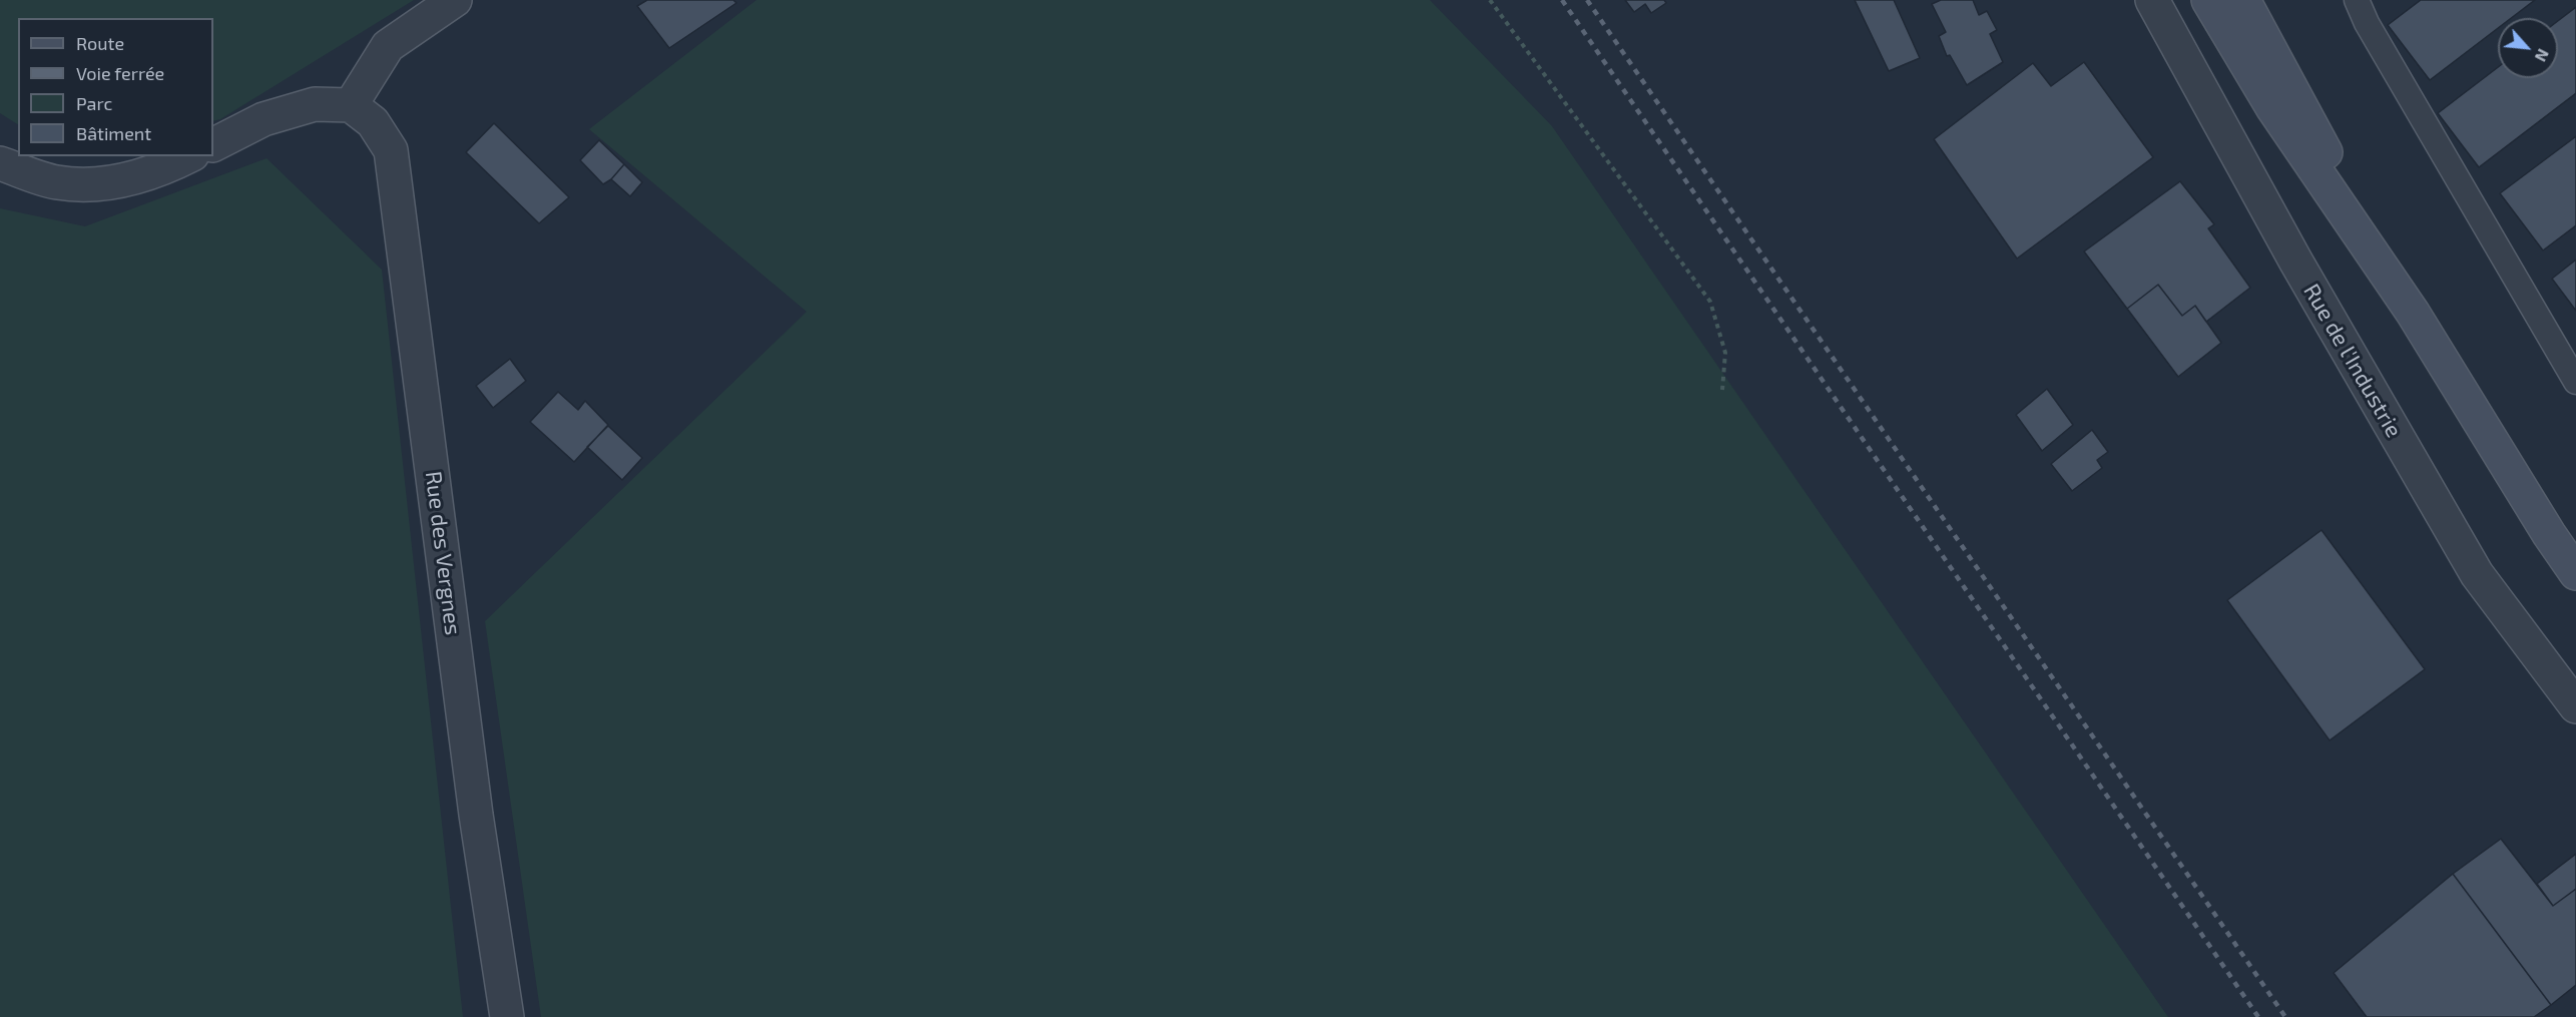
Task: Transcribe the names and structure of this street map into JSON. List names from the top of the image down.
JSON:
{
  "streets": {
    "street": ["Rue de l'Industrie", "Rue des Vergnes"]
  },
  "legend": [
    "Route",
    "Voie ferrée",
    "Parc",
    "Bâtiment"
  ],
  "north": "bottom right"
}
